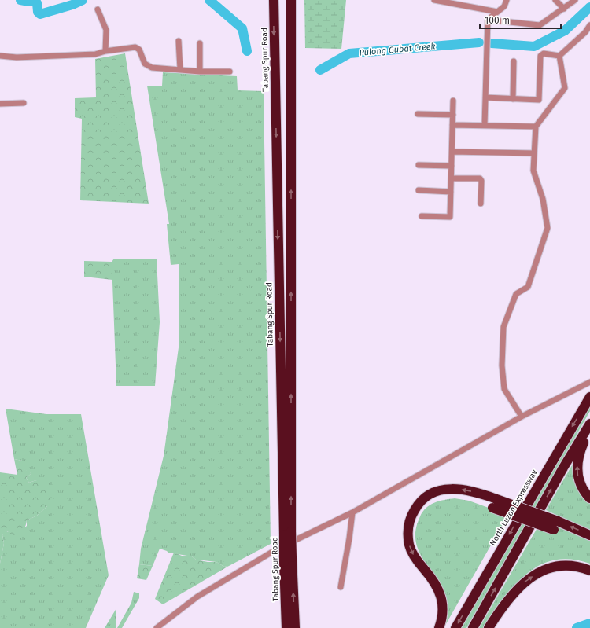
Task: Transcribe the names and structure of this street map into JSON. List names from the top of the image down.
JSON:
{
  "streets": {
    "highway": ["Tabang Spur Road", "North Luzon Expressway"]
  },
  "water": ["Pulong Gubat Creek"],
  "scale_bar": "100 m"
}
